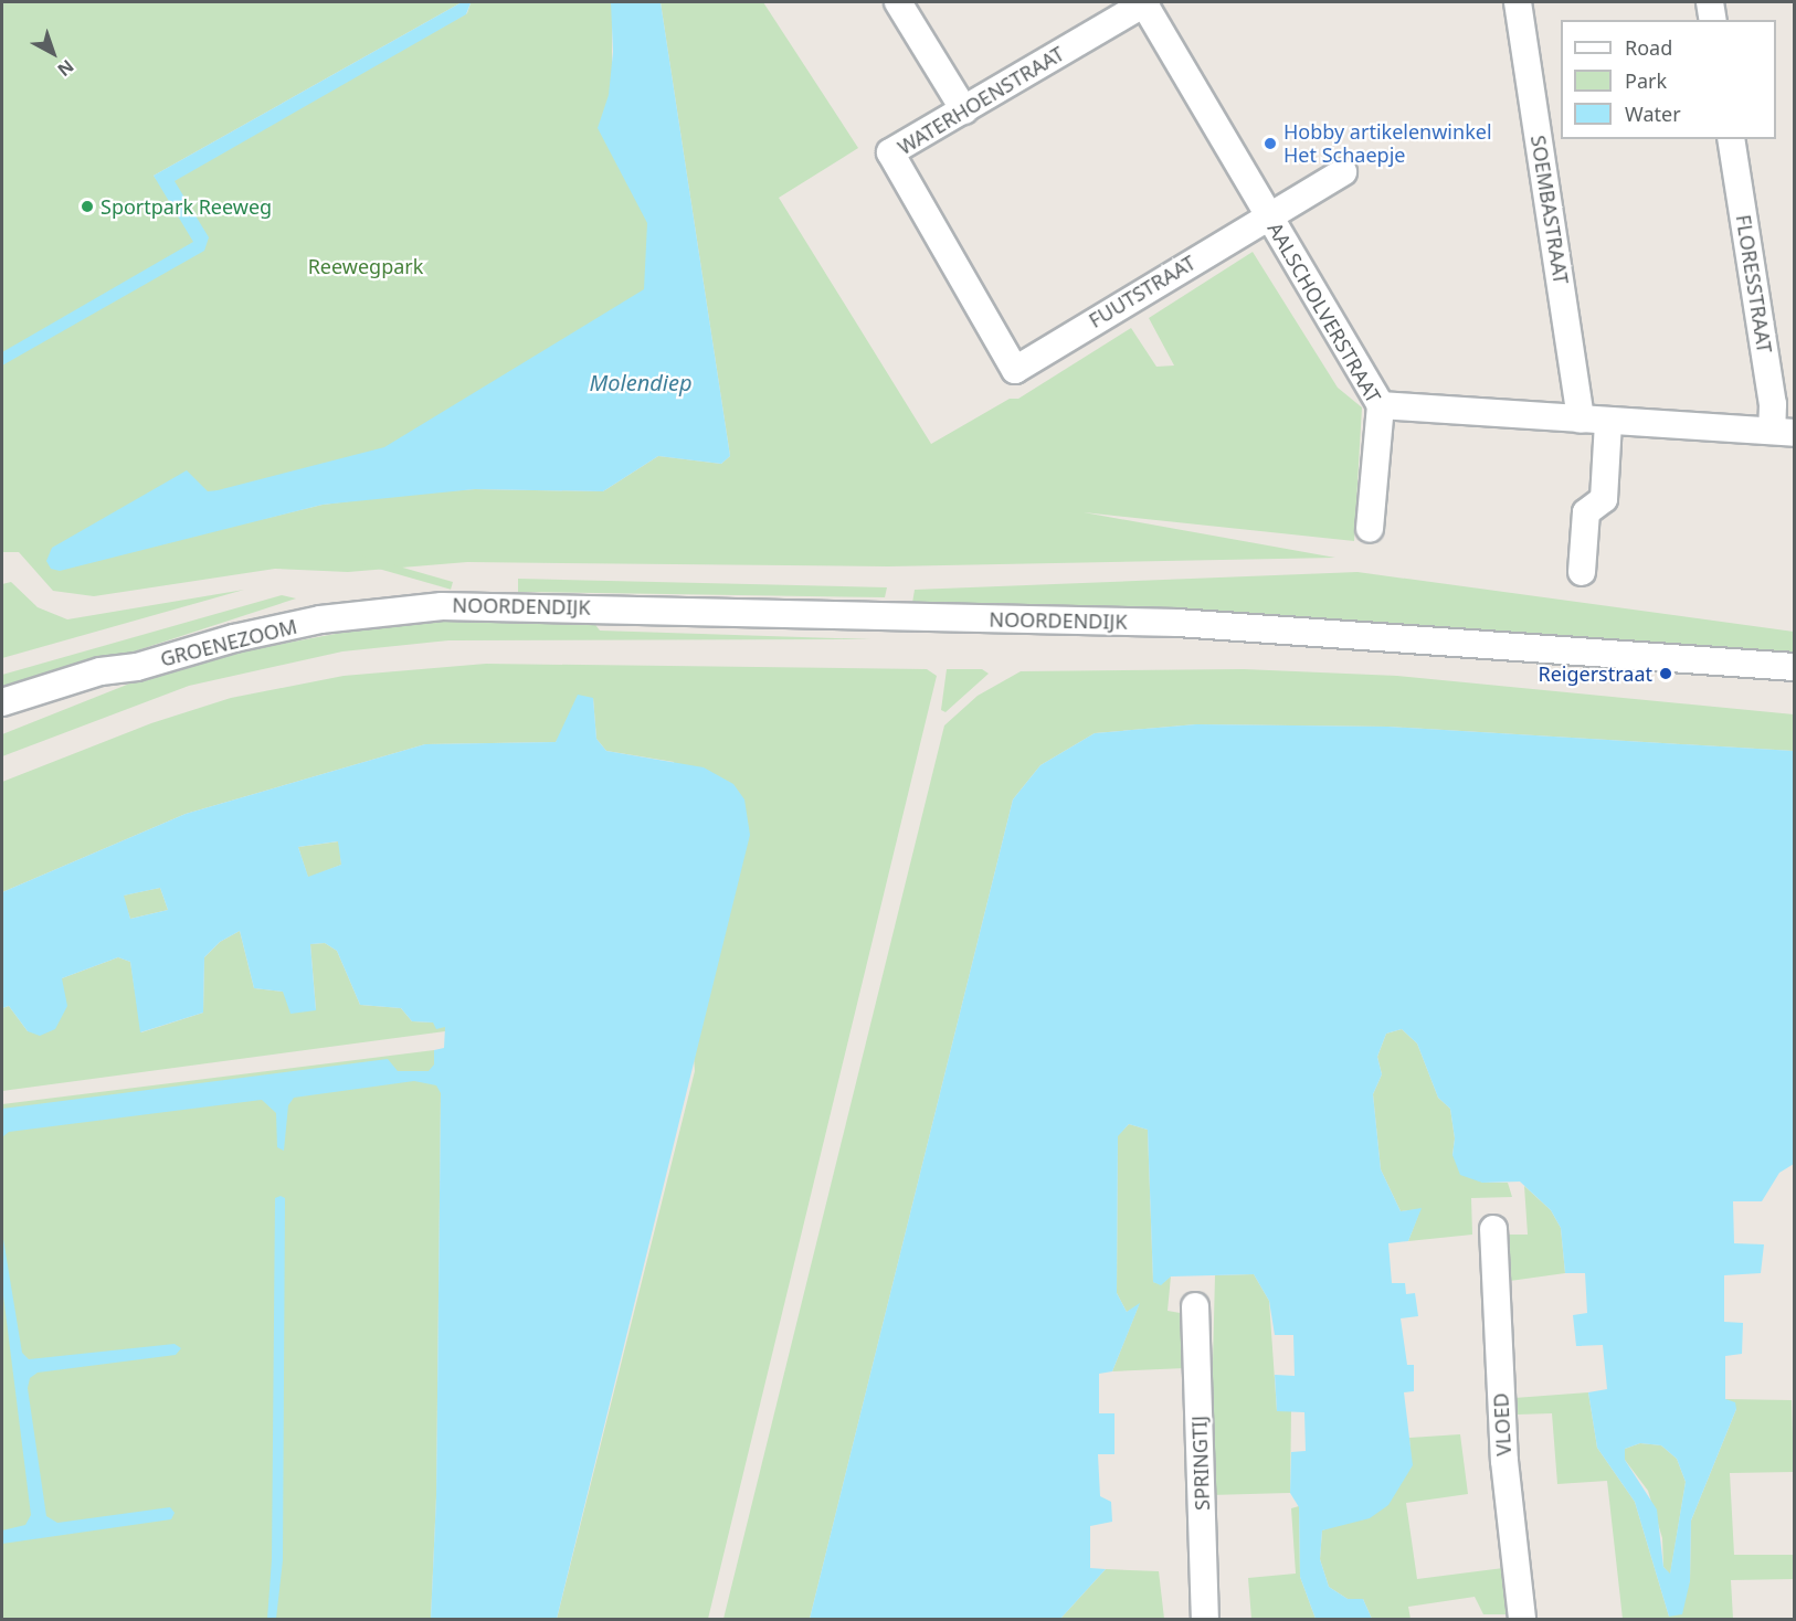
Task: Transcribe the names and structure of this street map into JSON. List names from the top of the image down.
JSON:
{
  "streets": {
    "street": [
      "WATERHOENSTRAAT",
      "SOEMBASTRAAT",
      "FLORESSTRAAT",
      "FUUTSTRAAT",
      "AALSCHOLVERSTRAAT",
      "NOORDENDIJK",
      "GROENEZOOM",
      "VLOED",
      "SPRINGTIJ"
    ]
  },
  "crossings": [
    ["WATERHOENSTRAAT", "FUUTSTRAAT"],
    ["WATERHOENSTRAAT", "AALSCHOLVERSTRAAT"],
    ["FUUTSTRAAT", "AALSCHOLVERSTRAAT"],
    ["NOORDENDIJK", "GROENEZOOM"]
  ],
  "water": ["Molendiep"],
  "parks": ["Reewegpark"],
  "places": ["Hobby artikelenwinkel Het Schaepje", "Sportpark Reeweg", "Reigerstraat"],
  "legend": ["Road", "Park", "Water"],
  "north": "bottom right"
}
